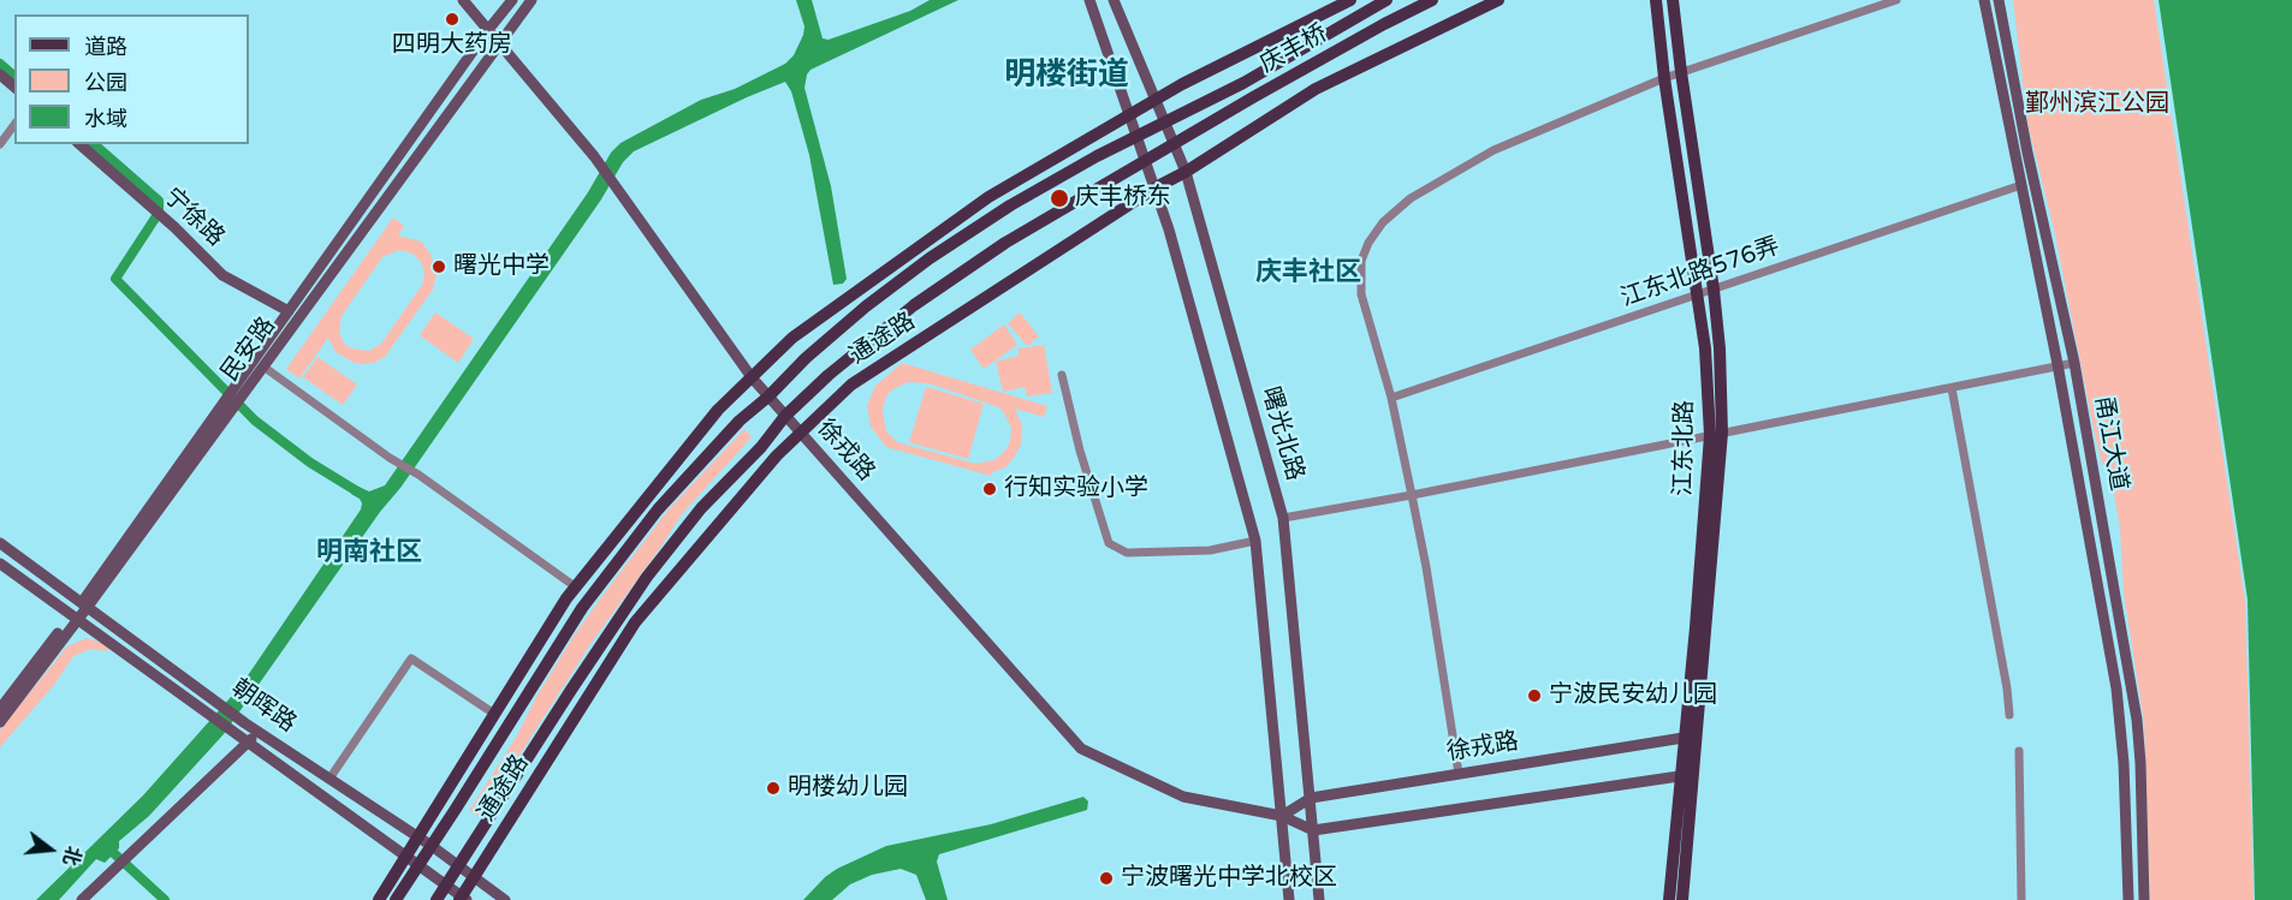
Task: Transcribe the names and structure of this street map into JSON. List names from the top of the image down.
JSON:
{
  "streets": {
    "main road": [
      "庆丰桥",
      "宁徐路",
      "通途路",
      "民安路",
      "曙光北路",
      "甬江大道",
      "江东北路",
      "徐戎路",
      "朝晖路"
    ],
    "street": ["江东北路576弄"]
  },
  "crossings": [
    ["庆丰桥", "通途路"],
    ["宁徐路", "民安路"],
    ["江东北路576弄", "甬江大道"],
    ["江东北路576弄", "江东北路"],
    ["通途路", "曙光北路"],
    ["通途路", "徐戎路"],
    ["通途路", "朝晖路"],
    ["民安路", "徐戎路"],
    ["民安路", "朝晖路"],
    ["曙光北路", "徐戎路"],
    ["江东北路", "徐戎路"]
  ],
  "districts": ["明楼街道", "庆丰社区", "明南社区"],
  "parks": ["鄞州滨江公园"],
  "places": [
    "四明大药房",
    "庆丰桥东",
    "曙光中学",
    "行知实验小学",
    "宁波民安幼儿园",
    "明楼幼儿园",
    "宁波曙光中学北校区"
  ],
  "legend": ["道路", "公园", "水域"],
  "north": "right"
}
